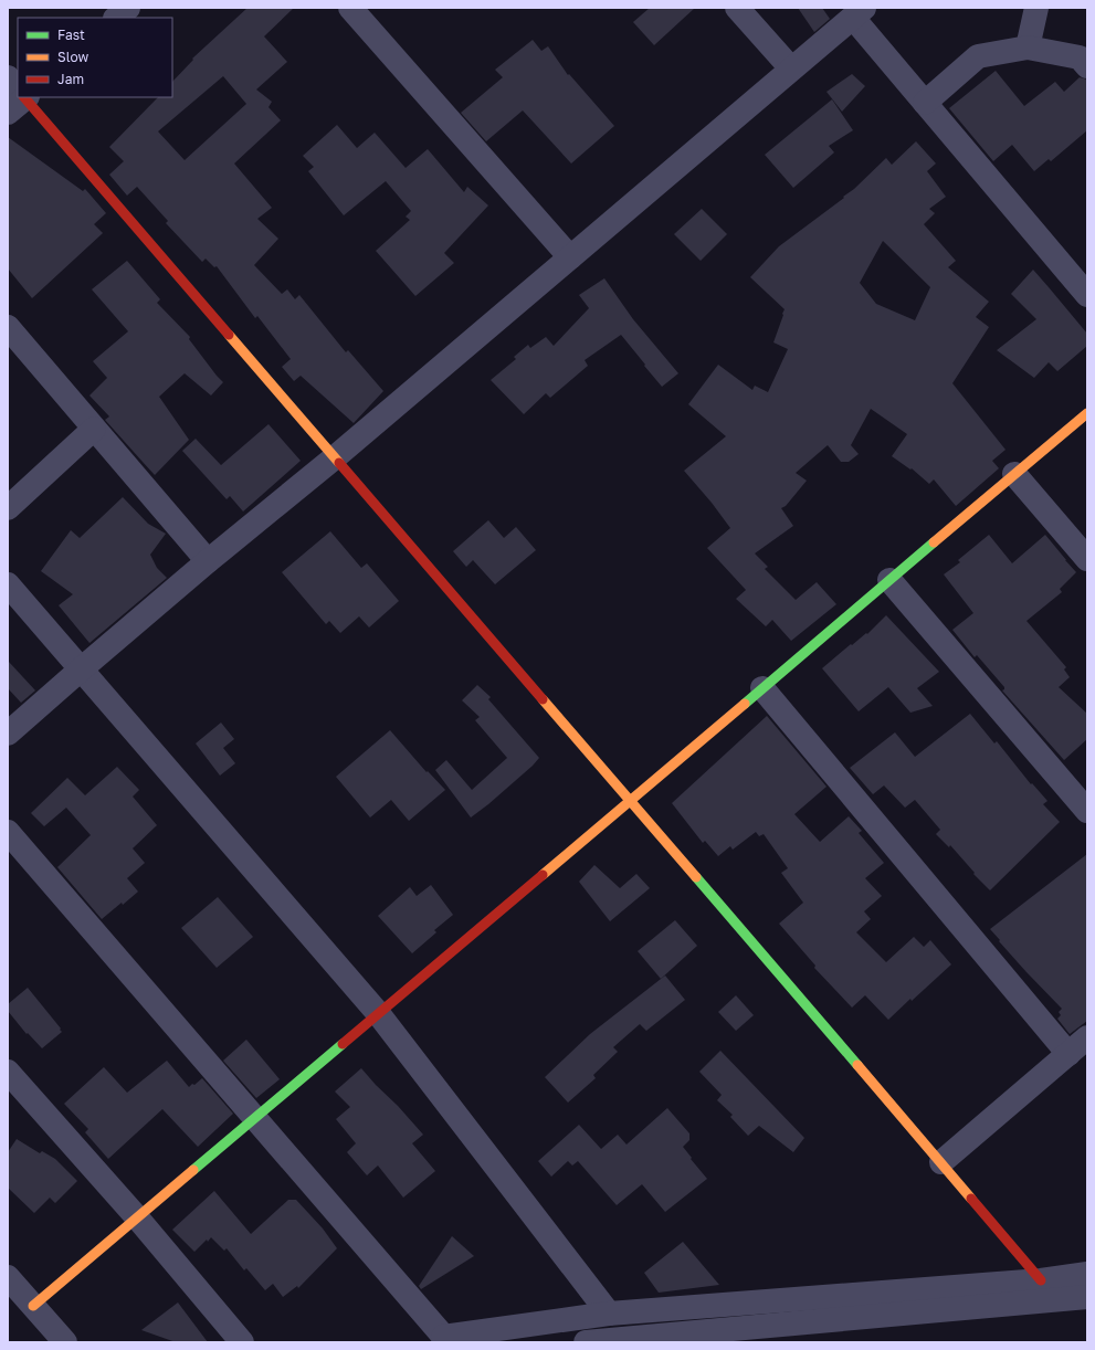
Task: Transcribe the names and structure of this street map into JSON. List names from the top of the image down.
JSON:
{
  "legend": ["Fast", "Slow", "Jam"]
}
